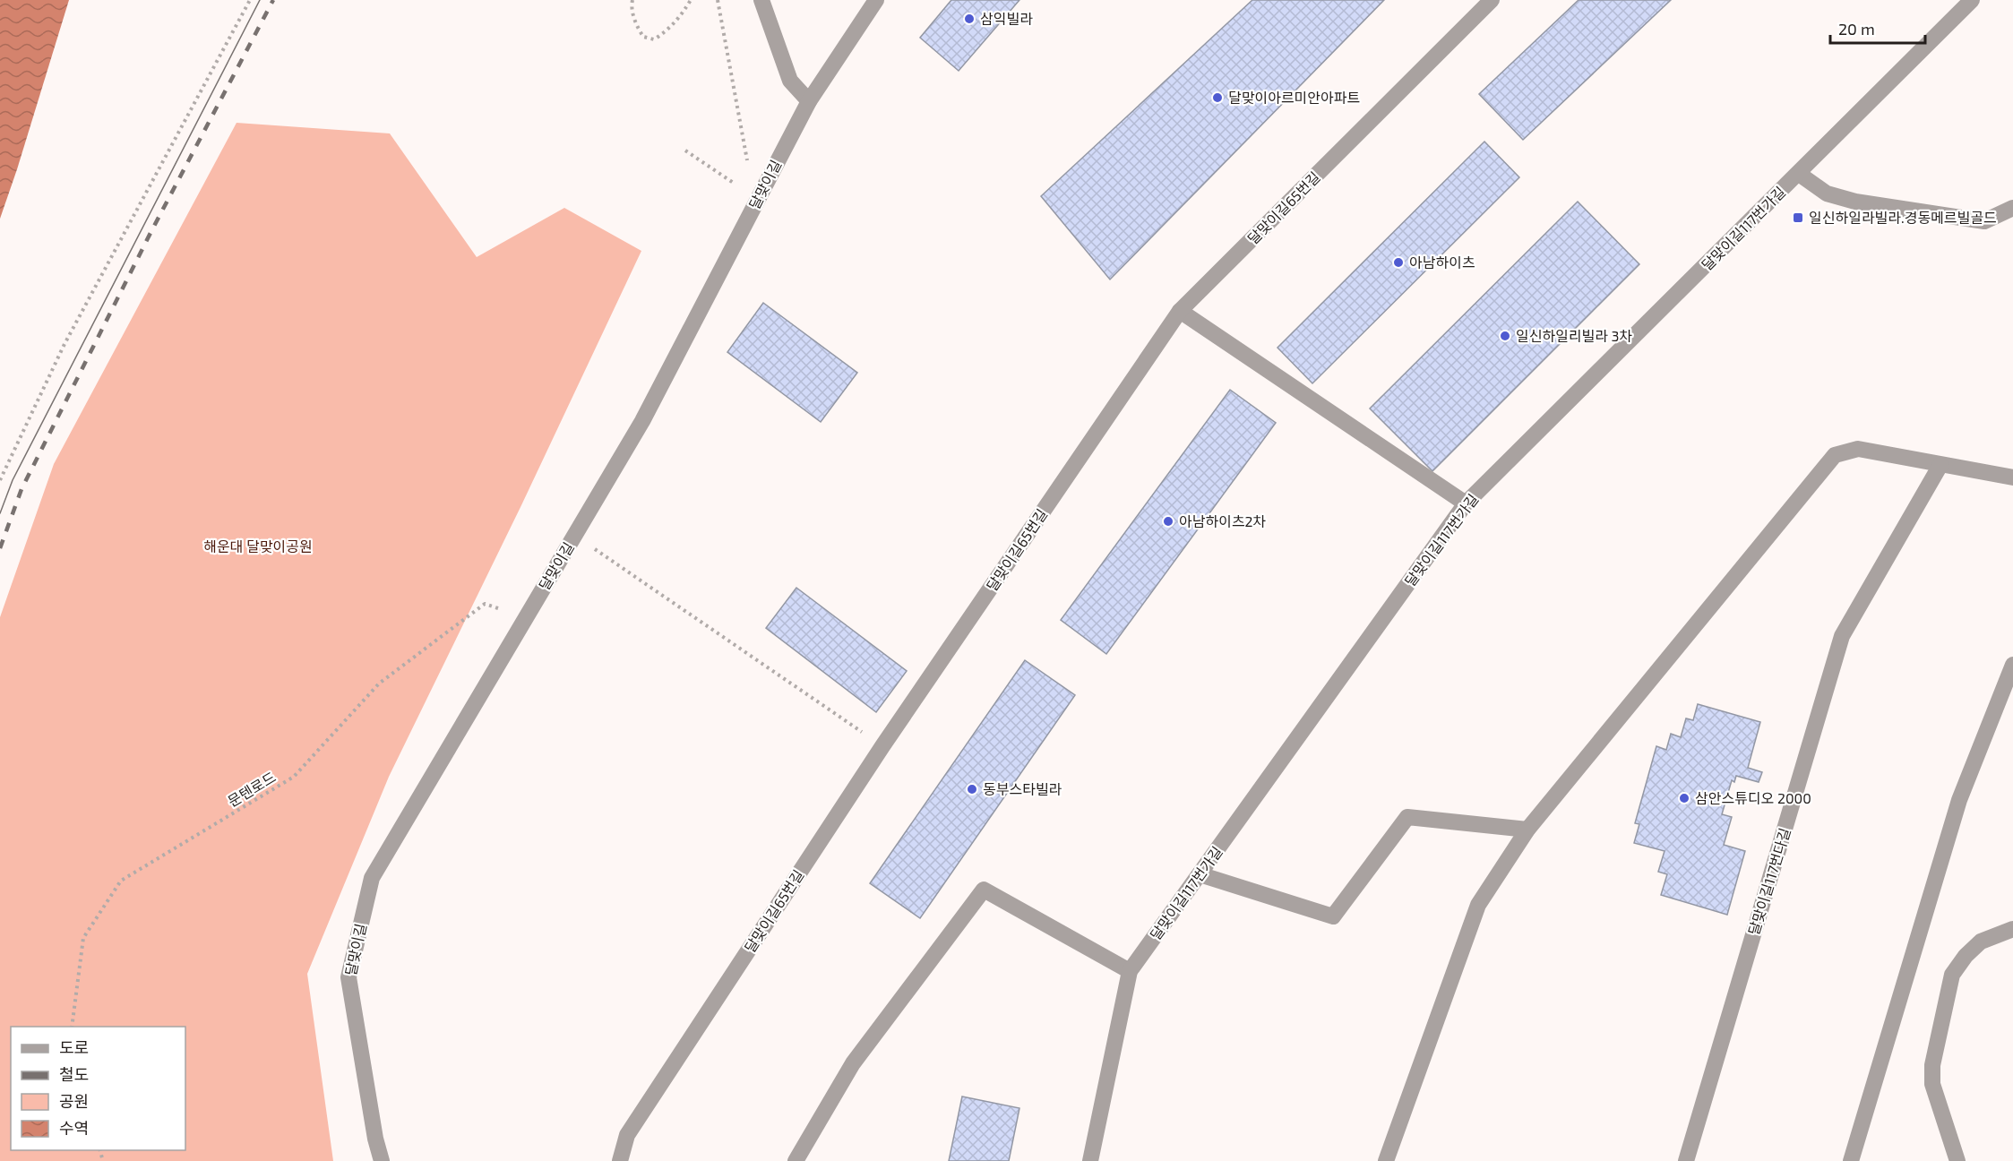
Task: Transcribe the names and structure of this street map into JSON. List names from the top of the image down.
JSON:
{
  "streets": {
    "street": [
      "달맞이길",
      "달맞이길65번길",
      "달맞이길117번가길",
      "달맞이길117번다길"
    ],
    "path": ["문텐로드"]
  },
  "parks": ["해운대 달맞이공원"],
  "places": {
    "other": [
      "삼익빌라",
      "달맞이아르미안아파트",
      "아남하이츠",
      "일신하일리빌라 3차",
      "아남하이츠2차",
      "동부스타빌라",
      "삼안스튜디오 2000"
    ],
    "transit": ["일신하일라빌라.경동메르빌골드"]
  },
  "legend": [
    "도로",
    "철도",
    "공원",
    "수역"
  ],
  "scale_bar": "20 m"
}
